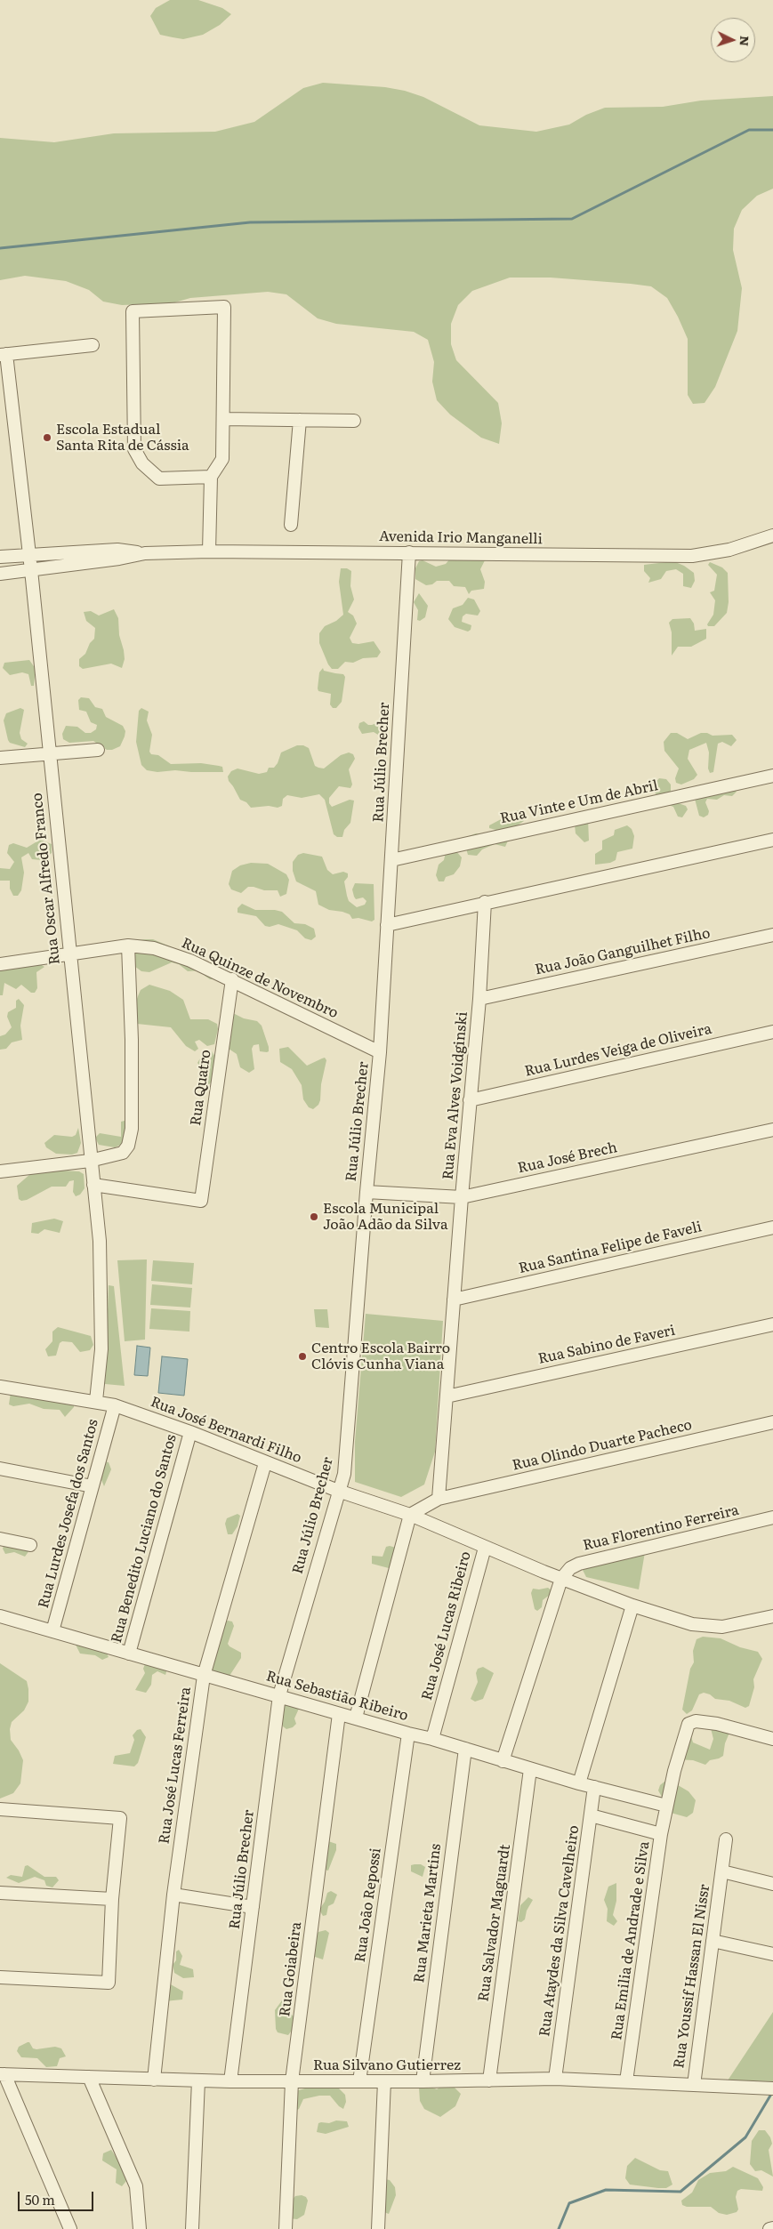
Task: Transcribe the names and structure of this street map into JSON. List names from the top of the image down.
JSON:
{
  "streets": {
    "street": [
      "Avenida Irio Manganelli",
      "Rua Júlio Brecher",
      "Rua Vinte e Um de Abril",
      "Rua Oscar Alfredo Franco",
      "Rua João Ganguilhet Filho",
      "Rua Quinze de Novembro",
      "Rua Lurdes Veiga de Oliveira",
      "Rua Quatro",
      "Rua Eva Alves Voidginski",
      "Rua José Brech",
      "Rua Santina Felipe de Faveli",
      "Rua Sabino de Faveri",
      "Rua José Bernardi Filho",
      "Rua Olindo Duarte Pacheco",
      "Rua Lurdes Josefa dos Santos",
      "Rua Florentino Ferreira",
      "Rua Benedito Luciano do Santos",
      "Rua José Lucas Ribeiro",
      "Rua Sebastião Ribeiro",
      "Rua José Lucas Ferreira",
      "Rua João Repossi",
      "Rua Marieta Martins",
      "Rua Salvador Maguardt",
      "Rua Ataydes da Silva Cavelheiro",
      "Rua Emilia de Andrade e Silva",
      "Rua Goiabeira",
      "Rua Youssif Hassan El Nissr",
      "Rua Silvano Gutierrez"
    ]
  },
  "crossings": [
    ["Avenida Irio Manganelli", "Rua Júlio Brecher"],
    ["Avenida Irio Manganelli", "Rua Oscar Alfredo Franco"],
    ["Rua Júlio Brecher", "Rua Vinte e Um de Abril"],
    ["Rua Júlio Brecher", "Rua Quinze de Novembro"],
    ["Rua Júlio Brecher", "Rua José Brech"],
    ["Rua Júlio Brecher", "Rua José Bernardi Filho"],
    ["Rua Júlio Brecher", "Rua Sebastião Ribeiro"],
    ["Rua Júlio Brecher", "Rua Silvano Gutierrez"],
    ["Rua Oscar Alfredo Franco", "Rua Quinze de Novembro"],
    ["Rua Oscar Alfredo Franco", "Rua Quatro"],
    ["Rua Oscar Alfredo Franco", "Rua José Bernardi Filho"],
    ["Rua João Ganguilhet Filho", "Rua Eva Alves Voidginski"],
    ["Rua Quinze de Novembro", "Rua Quatro"],
    ["Rua Lurdes Veiga de Oliveira", "Rua Eva Alves Voidginski"],
    ["Rua Eva Alves Voidginski", "Rua José Brech"],
    ["Rua Eva Alves Voidginski", "Rua Santina Felipe de Faveli"],
    ["Rua Eva Alves Voidginski", "Rua Sabino de Faveri"],
    ["Rua Eva Alves Voidginski", "Rua Olindo Duarte Pacheco"],
    ["Rua José Bernardi Filho", "Rua Lurdes Josefa dos Santos"],
    ["Rua José Bernardi Filho", "Rua Florentino Ferreira"],
    ["Rua José Bernardi Filho", "Rua Benedito Luciano do Santos"],
    ["Rua José Bernardi Filho", "Rua José Lucas Ribeiro"],
    ["Rua José Bernardi Filho", "Rua José Lucas Ferreira"],
    ["Rua Lurdes Josefa dos Santos", "Rua Sebastião Ribeiro"],
    ["Rua Benedito Luciano do Santos", "Rua Sebastião Ribeiro"],
    ["Rua José Lucas Ribeiro", "Rua Sebastião Ribeiro"],
    ["Rua Sebastião Ribeiro", "Rua José Lucas Ferreira"],
    ["Rua Sebastião Ribeiro", "Rua João Repossi"],
    ["Rua Sebastião Ribeiro", "Rua Marieta Martins"],
    ["Rua Sebastião Ribeiro", "Rua Salvador Maguardt"],
    ["Rua Sebastião Ribeiro", "Rua Ataydes da Silva Cavelheiro"],
    ["Rua Sebastião Ribeiro", "Rua Emilia de Andrade e Silva"],
    ["Rua Sebastião Ribeiro", "Rua Goiabeira"],
    ["Rua José Lucas Ferreira", "Rua Silvano Gutierrez"],
    ["Rua João Repossi", "Rua Silvano Gutierrez"],
    ["Rua Marieta Martins", "Rua Silvano Gutierrez"],
    ["Rua Salvador Maguardt", "Rua Silvano Gutierrez"],
    ["Rua Ataydes da Silva Cavelheiro", "Rua Silvano Gutierrez"],
    ["Rua Emilia de Andrade e Silva", "Rua Silvano Gutierrez"],
    ["Rua Goiabeira", "Rua Silvano Gutierrez"],
    ["Rua Youssif Hassan El Nissr", "Rua Silvano Gutierrez"]
  ],
  "places": ["Escola Estadual Santa Rita de Cássia", "Escola Municipal João Adão da Silva", "Centro Escola Bairro Clóvis Cunha Viana"],
  "scale_bar": "50 m",
  "north": "right"
}
